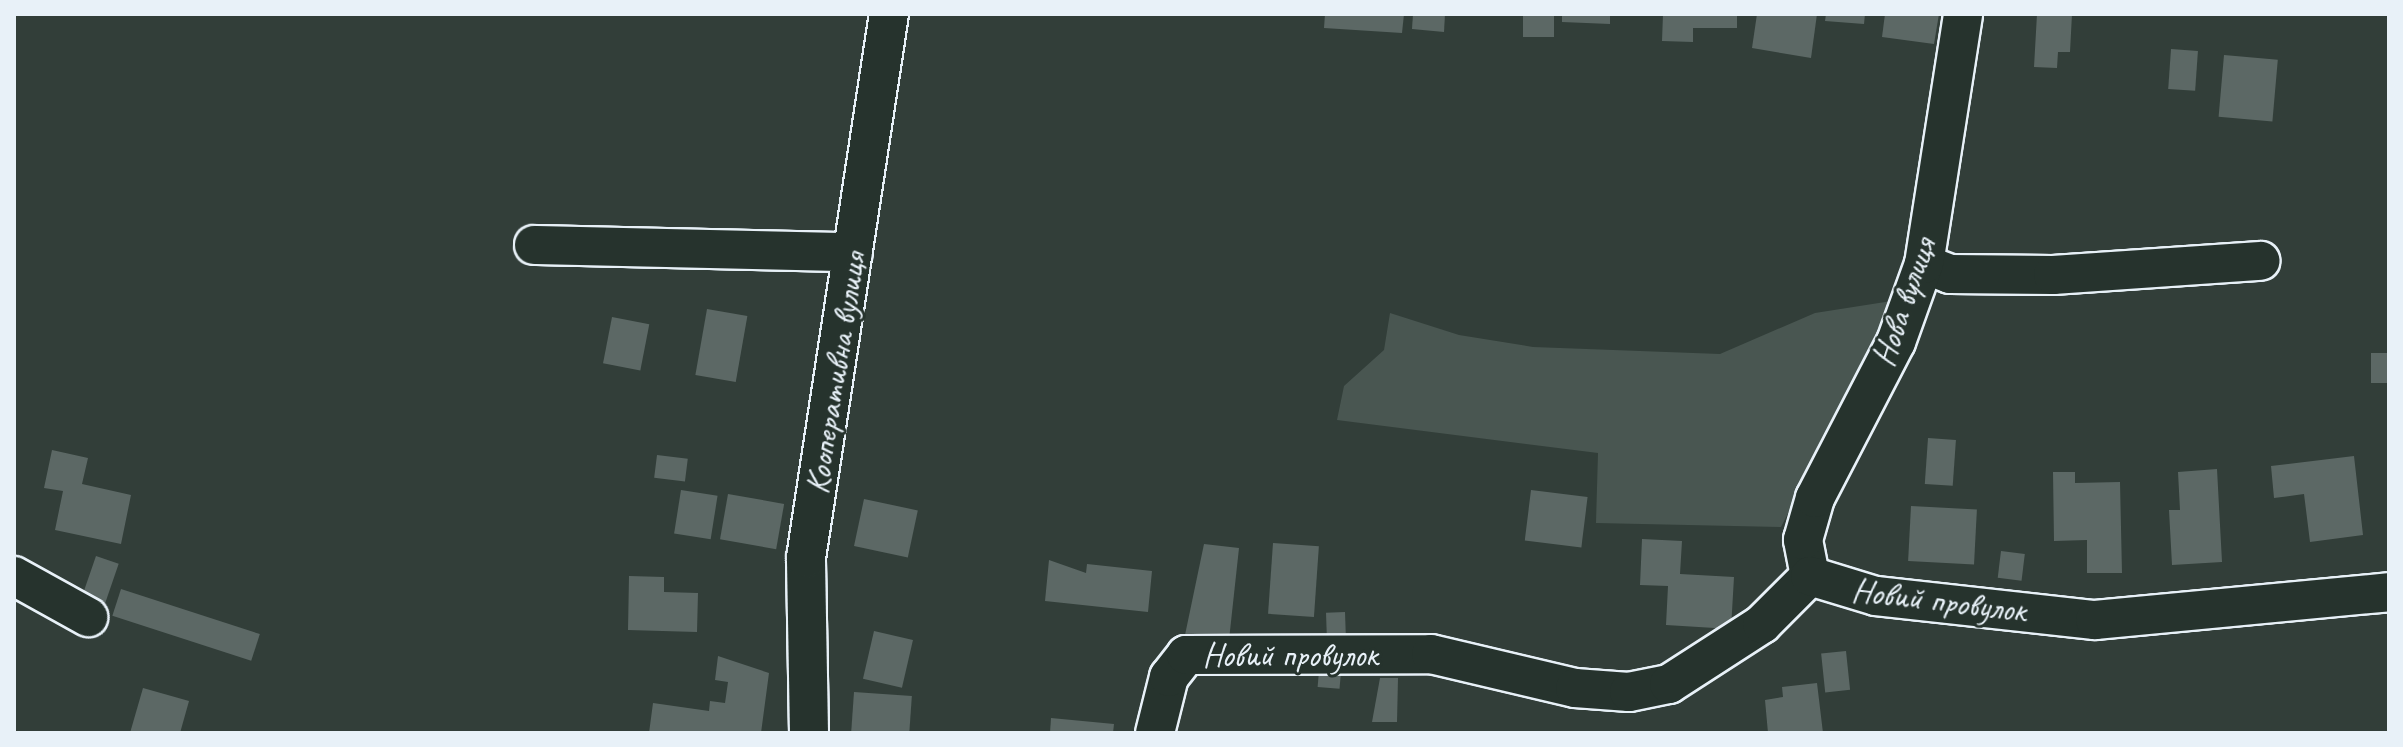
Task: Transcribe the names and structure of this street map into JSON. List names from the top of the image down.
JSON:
{
  "streets": {
    "street": ["Нова вулиця", "Кооперативна вулиця", "Новий провулок"]
  },
  "crossings": [
    ["Нова вулиця", "Новий провулок"]
  ]
}
